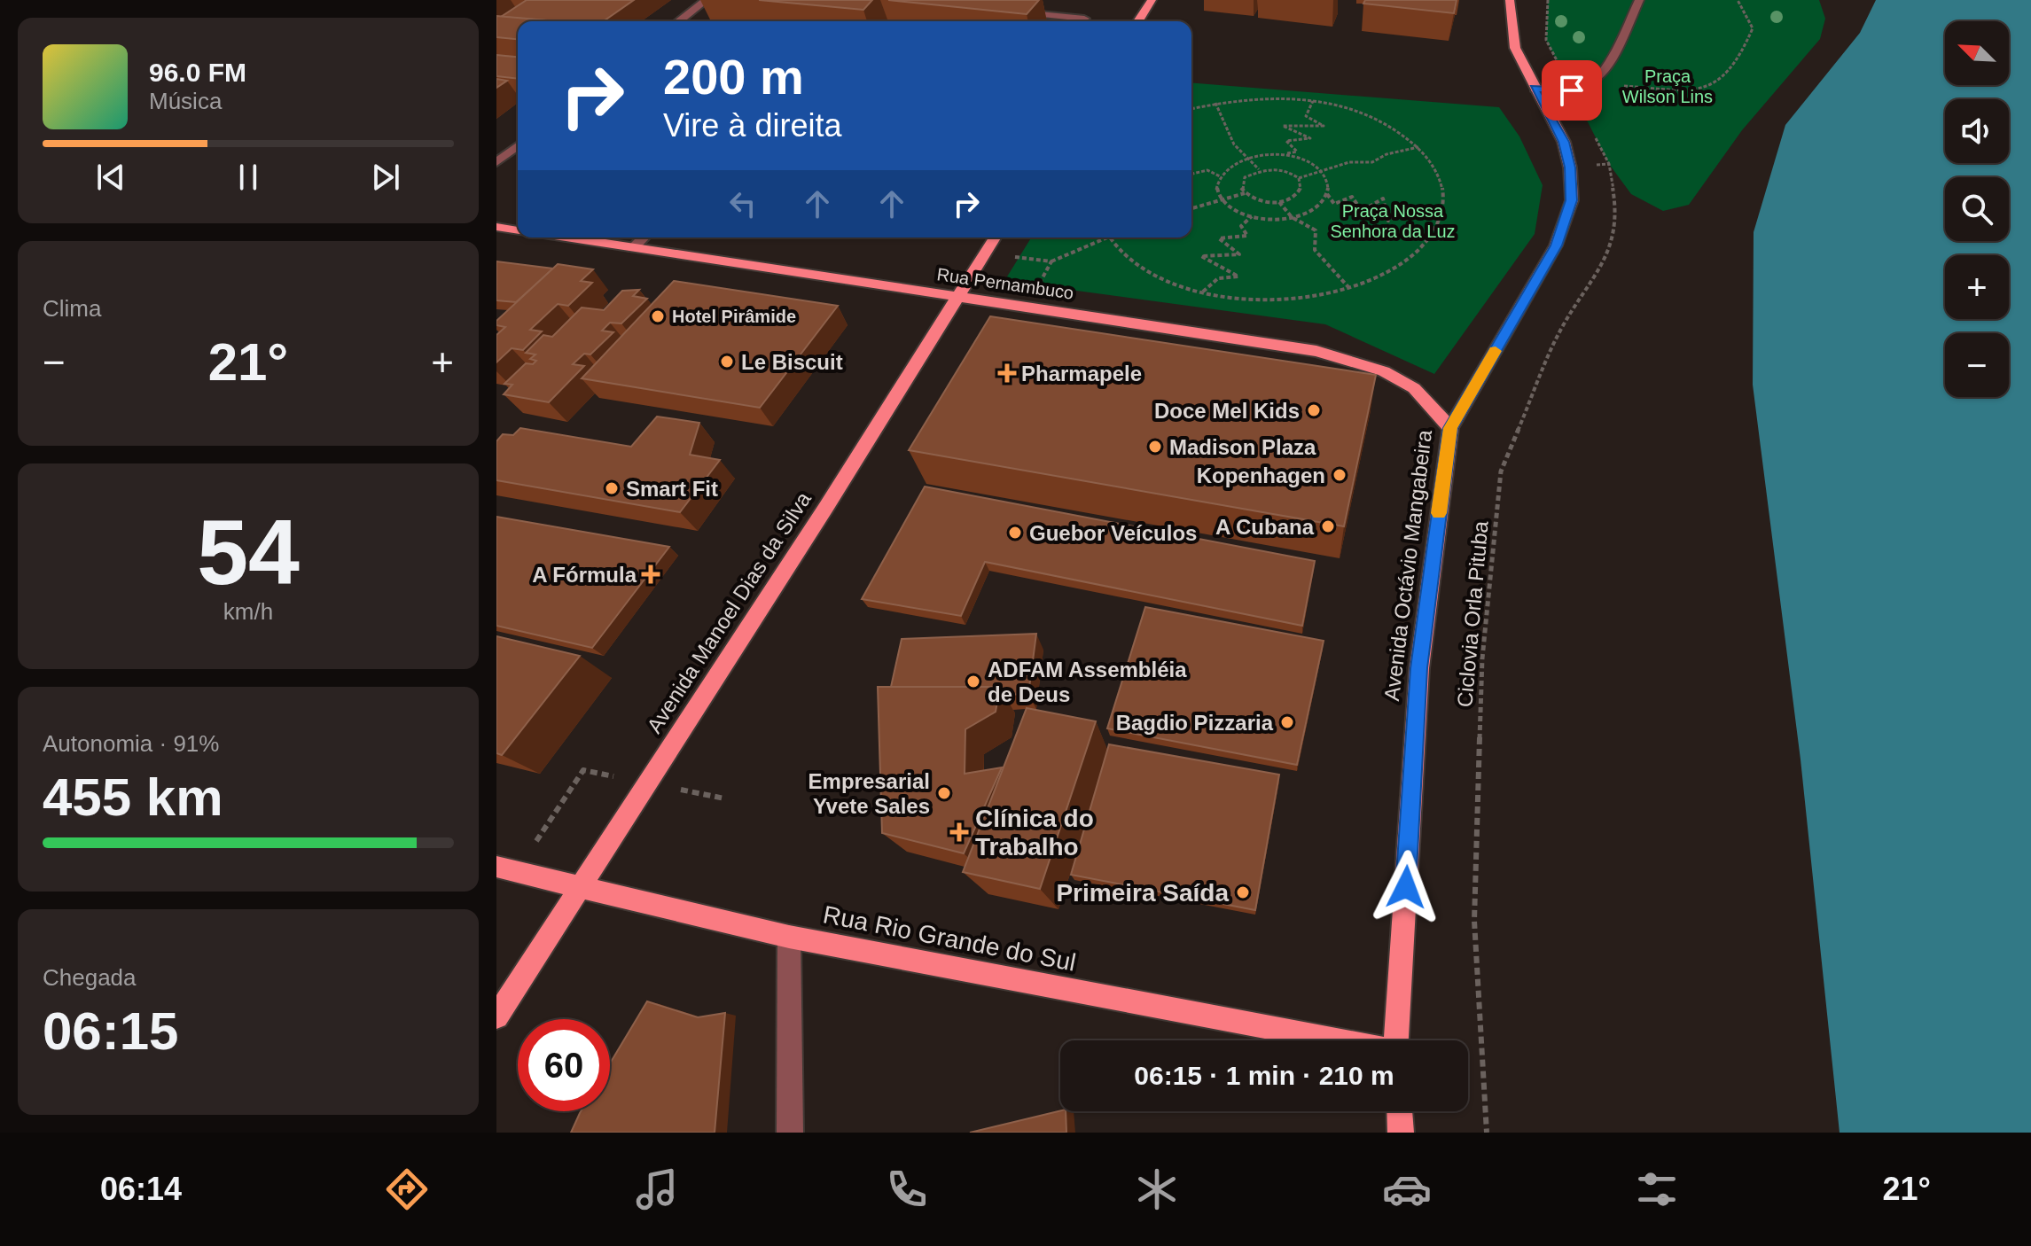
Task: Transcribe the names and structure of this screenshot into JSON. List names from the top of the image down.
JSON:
{
  "streets": {
    "main road": [
      "Rua Pernambuco",
      "Avenida Octávio Mangabeira",
      "Avenida Manoel Dias da Silva",
      "Rua Rio Grande do Sul"
    ],
    "path": ["Ciclovia Orla Pituba"]
  },
  "crossings": [
    ["Rua Pernambuco", "Avenida Octávio Mangabeira"],
    ["Rua Pernambuco", "Avenida Manoel Dias da Silva"],
    ["Avenida Octávio Mangabeira", "Ciclovia Orla Pituba"],
    ["Avenida Manoel Dias da Silva", "Rua Rio Grande do Sul"]
  ],
  "parks": ["Praça Wilson Lins", "Praça Nossa Senhora da Luz"],
  "places": {
    "other": [
      "Hotel Pirâmide",
      "Le Biscuit",
      "Doce Mel Kids",
      "Madison Plaza",
      "Kopenhagen",
      "Smart Fit",
      "A Cubana",
      "Guebor Veículos",
      "ADFAM Assembléia de Deus",
      "Bagdio Pizzaria",
      "Empresarial Yvete Sales",
      "Primeira Saída"
    ],
    "health": ["Pharmapele", "A Fórmula", "Clínica do Trabalho"]
  },
  "north": "top left",
  "page": {
    "map_buttons": ["+", "−"],
    "turn": ["200 m", "Vire à direita"],
    "song": ["96.0 FM", "Música"],
    "tile": [
      "Clima",
      ["54", "km/h"],
      ["Autonomia · 91%", "455 km"],
      ["Chegada", "06:15"]
    ],
    "heat": ["−", "21°", "+"],
    "limit": "60",
    "trip": "06:15 · 1 min · 210 m",
    "tabs": ["06:14", "21°"]
  }
}
